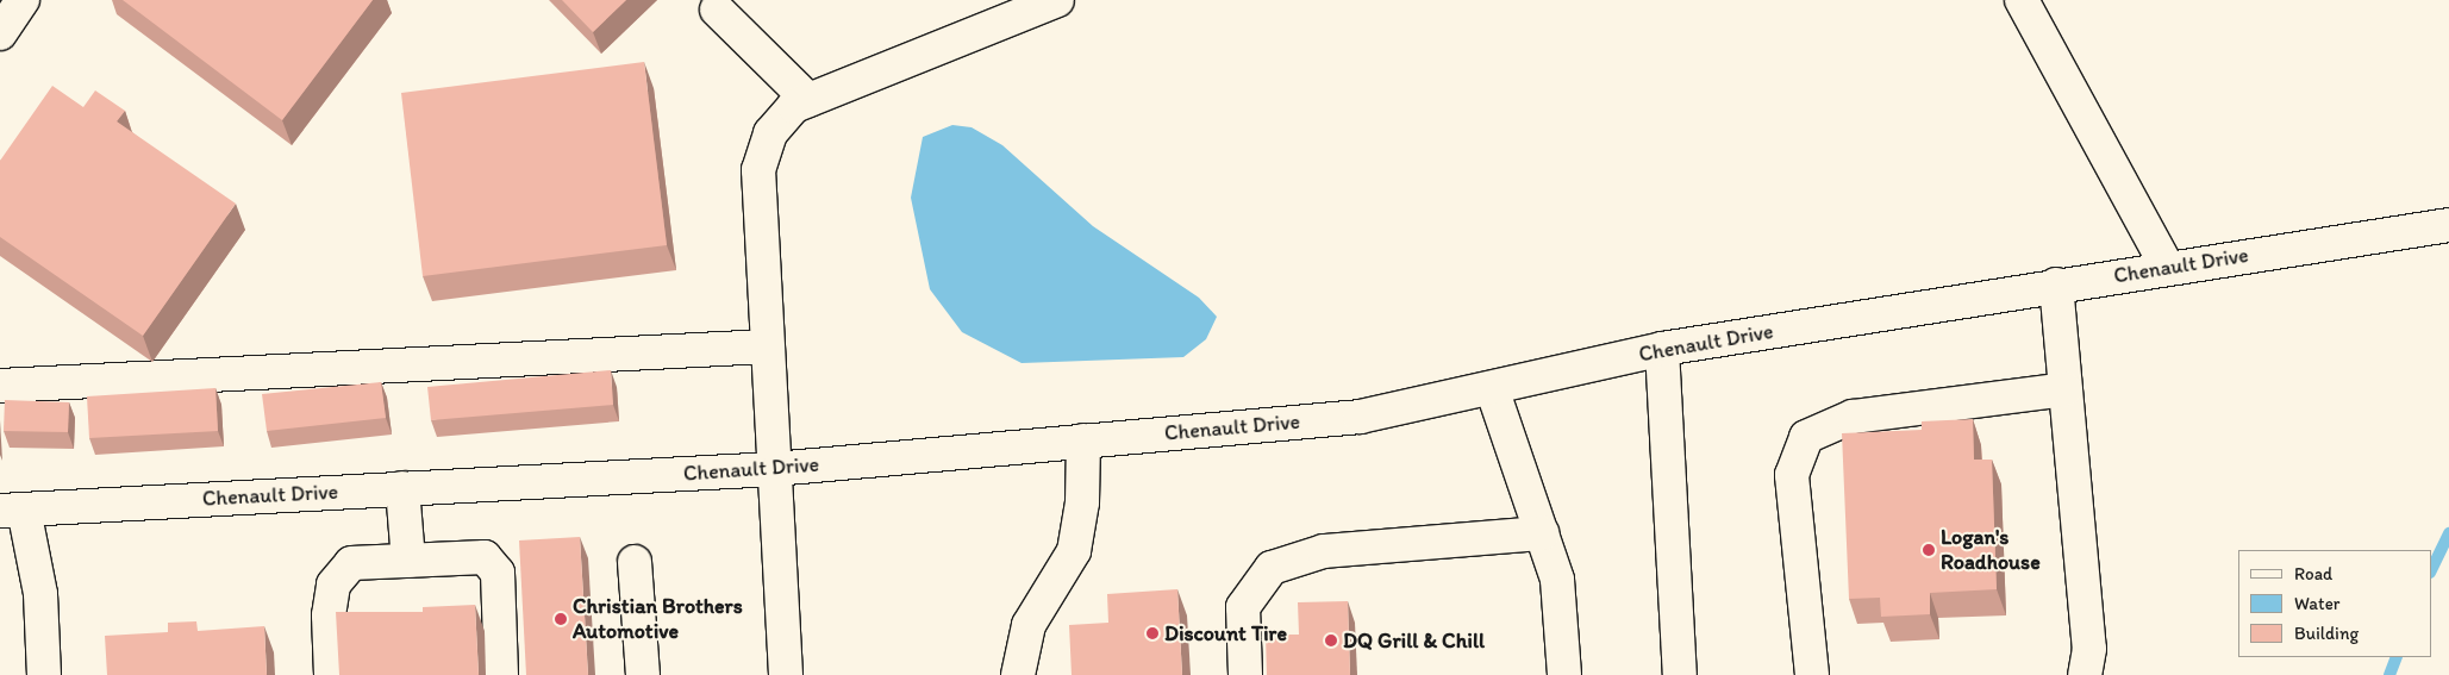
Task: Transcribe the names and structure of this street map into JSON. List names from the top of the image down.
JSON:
{
  "streets": {
    "street": ["Chenault Drive"]
  },
  "places": [
    "Logan's Roadhouse",
    "Christian Brothers Automotive",
    "Discount Tire",
    "DQ Grill & Chill"
  ],
  "legend": ["Road", "Water", "Building"]
}
